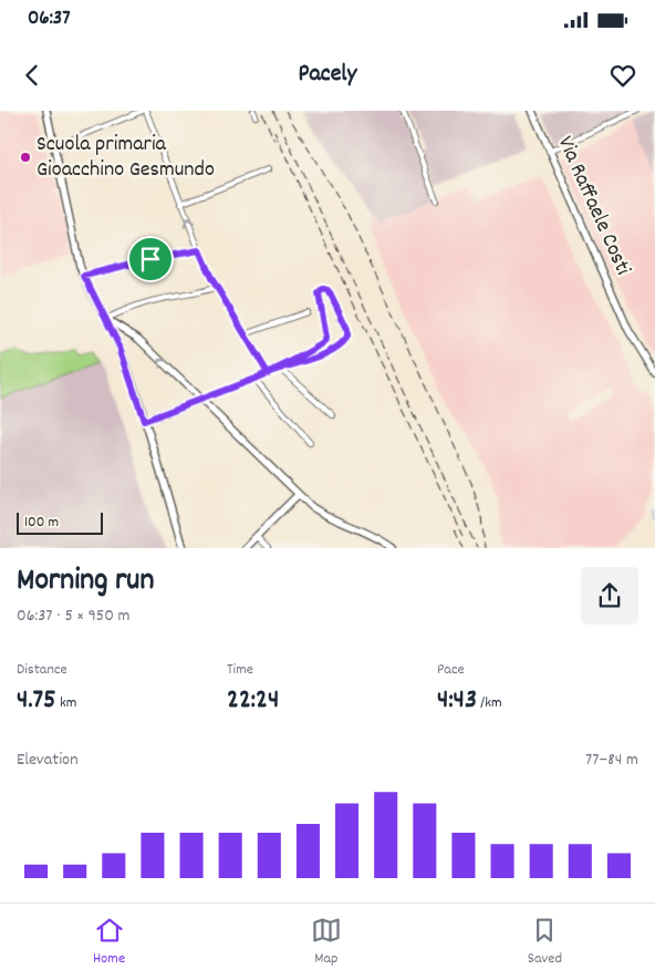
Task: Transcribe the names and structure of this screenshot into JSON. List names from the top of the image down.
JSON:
{
  "streets": {
    "street": ["Via Raffaele Costi"]
  },
  "places": ["Scuola primaria Gioacchino Gesmundo"],
  "scale_bar": "100 m",
  "page": {
    "status": "06:37",
    "header": "Pacely",
    "scale": "100 m",
    "heading": ["Morning run", "06:37 · 5 × 950 m"],
    "stats": [
      ["Distance", "4.75 km"],
      ["Time", "22:24"],
      ["Pace", "4:43 /km"]
    ],
    "chart": ["Elevation", "77–84 m"],
    "tabs": ["Home", "Map", "Saved"]
  }
}
